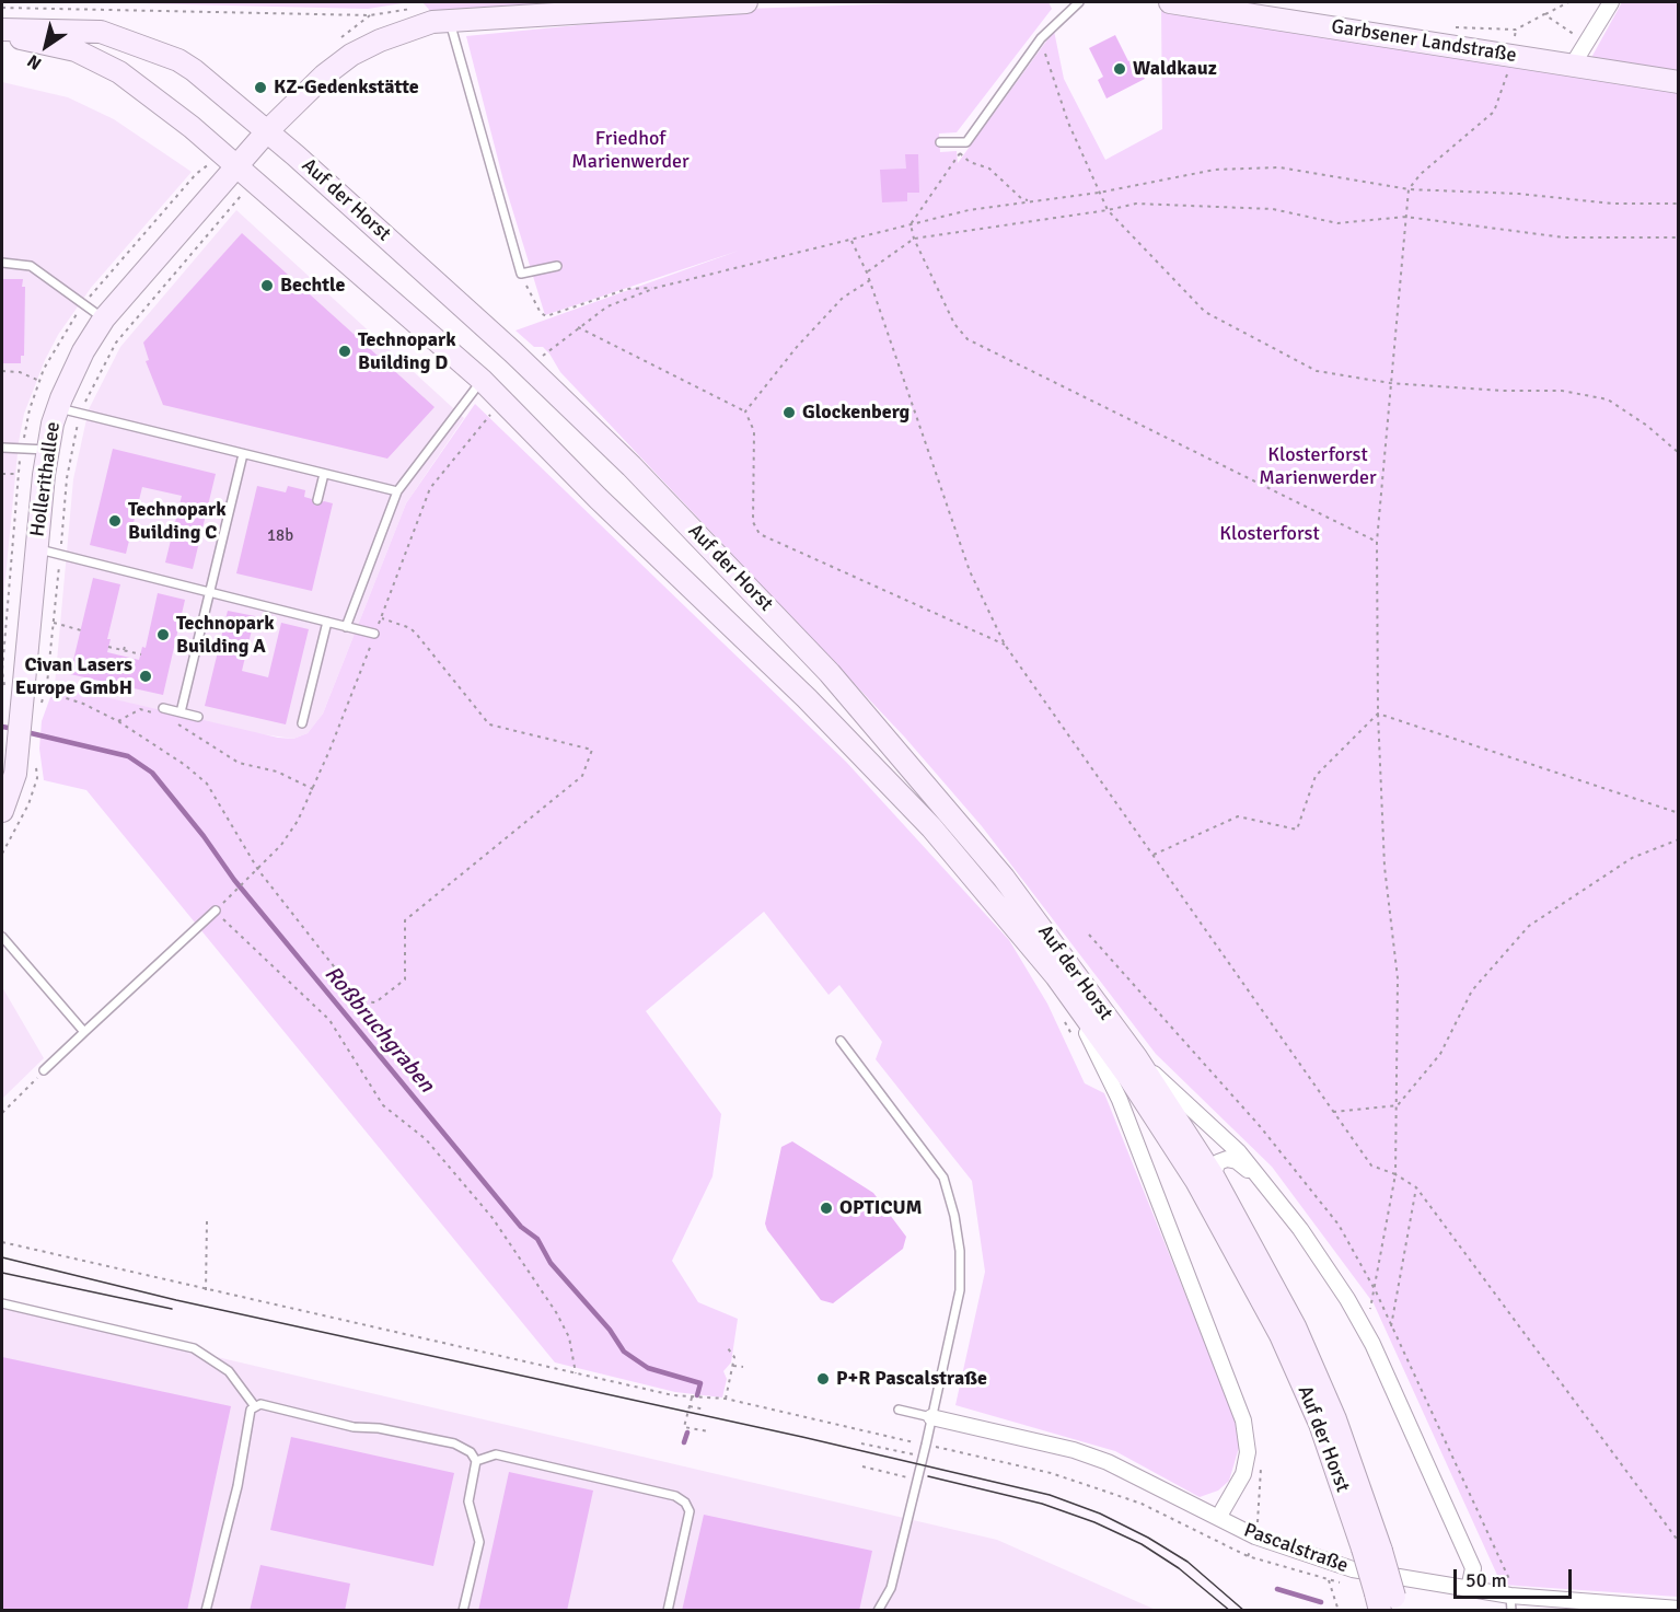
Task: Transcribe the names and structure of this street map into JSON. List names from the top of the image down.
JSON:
{
  "streets": {
    "street": [
      "Garbsener Landstraße",
      "Auf der Horst",
      "Hollerithallee",
      "Pascalstraße"
    ]
  },
  "crossings": [
    ["Auf der Horst", "Hollerithallee"],
    ["Auf der Horst", "Pascalstraße"]
  ],
  "water": ["Roßbruchgraben"],
  "parks": ["Friedhof Marienwerder", "Klosterforst Marienwerder", "Klosterforst"],
  "places": [
    "Waldkauz",
    "KZ-Gedenkstätte",
    "Bechtle",
    "Technopark Building D",
    "Glockenberg",
    "Technopark Building C",
    "Technopark Building A",
    "Civan Lasers Europe GmbH",
    "OPTICUM",
    "P+R Pascalstraße"
  ],
  "house_numbers": ["18b"],
  "scale_bar": "50 m",
  "north": "bottom left"
}
